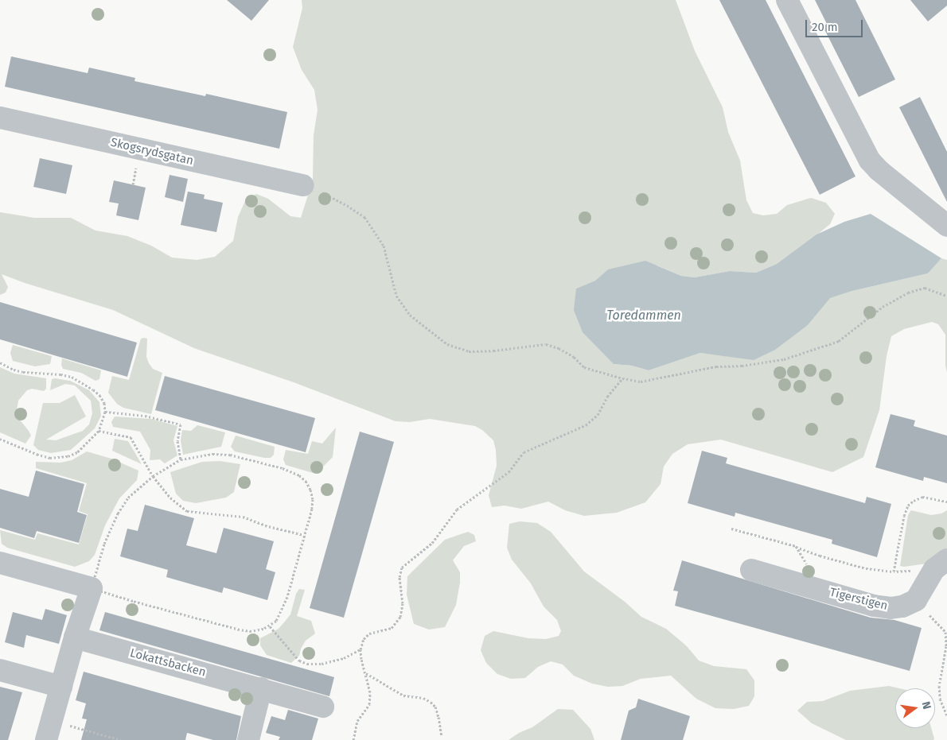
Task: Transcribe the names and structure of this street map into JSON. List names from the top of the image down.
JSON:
{
  "streets": {
    "street": ["Skogsrydsgatan", "Tigerstigen", "Lokattsbacken"]
  },
  "water": ["Toredammen"],
  "scale_bar": "20 m",
  "north": "right"
}
